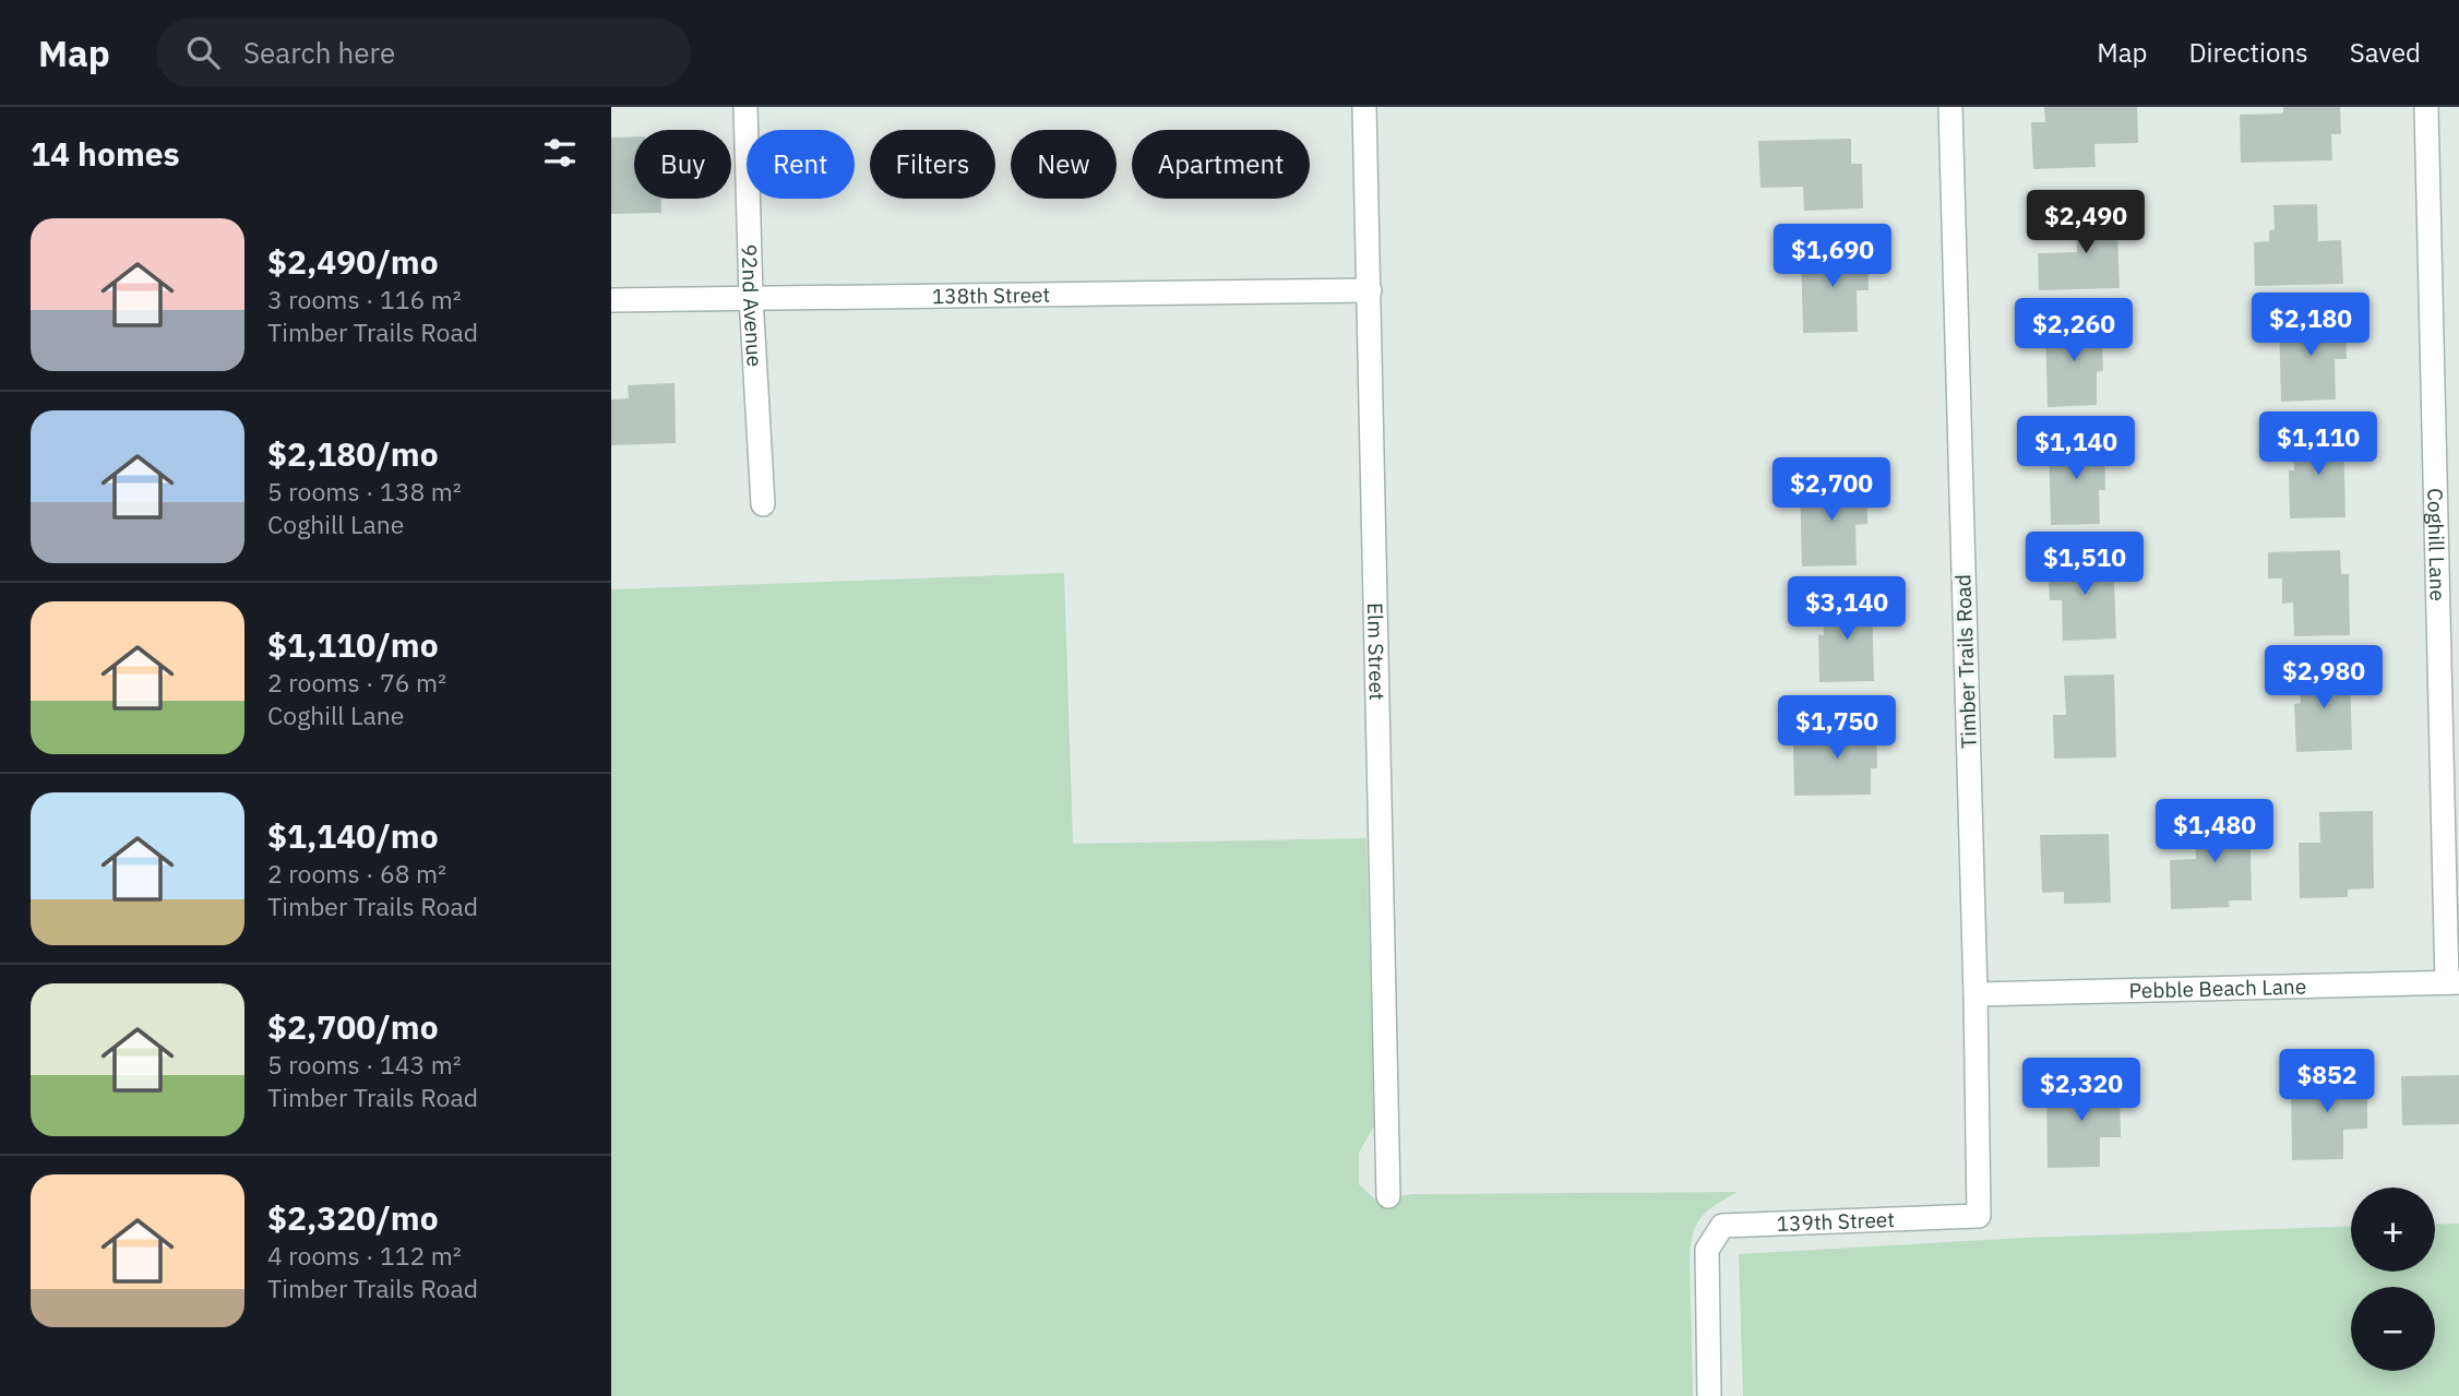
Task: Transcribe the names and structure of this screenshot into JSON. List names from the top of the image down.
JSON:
{
  "streets": {
    "street": [
      "138th Street",
      "92nd Avenue",
      "Coghill Lane",
      "Elm Street",
      "Timber Trails Road",
      "Pebble Beach Lane",
      "139th Street"
    ]
  },
  "crossings": [
    ["138th Street", "92nd Avenue"],
    ["138th Street", "Elm Street"],
    ["Coghill Lane", "Pebble Beach Lane"],
    ["Timber Trails Road", "Pebble Beach Lane"],
    ["Timber Trails Road", "139th Street"]
  ],
  "page": {
    "header": "Map",
    "search": "Search here",
    "nav": ["Map", "Directions", "Saved"],
    "heading": "14 homes",
    "chip": [
      "Buy",
      "Rent",
      "Filters",
      "New",
      "Apartment"
    ],
    "price": [
      "$2,490",
      "$1,690",
      "$2,180",
      "$2,260",
      "$1,110",
      "$1,140",
      "$2,700",
      "$1,510",
      "$3,140",
      "$2,980",
      "$1,750",
      "$1,480",
      "$852",
      "$2,320"
    ],
    "list": [
      {
        "name": "$2,490/mo",
        "note": "3 rooms · 116 m² · Timber Trails Road"
      },
      {
        "name": "$2,180/mo",
        "note": "5 rooms · 138 m² · Coghill Lane"
      },
      {
        "name": "$1,110/mo",
        "note": "2 rooms · 76 m² · Coghill Lane"
      },
      {
        "name": "$1,140/mo",
        "note": "2 rooms · 68 m² · Timber Trails Road"
      },
      {
        "name": "$2,700/mo",
        "note": "5 rooms · 143 m² · Timber Trails Road"
      },
      {
        "name": "$2,320/mo",
        "note": "4 rooms · 112 m² · Timber Trails Road"
      }
    ],
    "map_buttons": ["+", "−"]
  }
}
